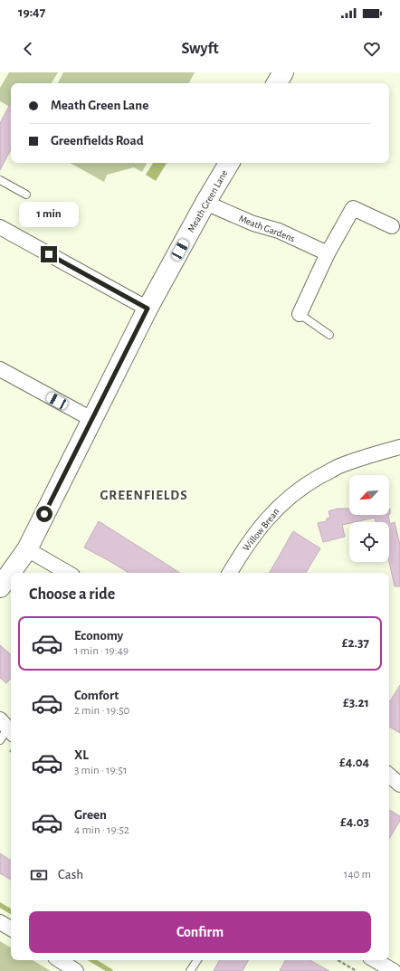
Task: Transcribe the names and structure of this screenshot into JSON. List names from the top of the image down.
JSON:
{
  "streets": {
    "street": ["Meath Green Lane", "Meath Gardens", "Willow Brean"]
  },
  "crossings": [
    ["Meath Green Lane", "Meath Gardens"]
  ],
  "districts": ["GREENFIELDS"],
  "north": "bottom left",
  "page": {
    "status": "19:47",
    "header": "Swyft",
    "banner": ["Meath Green Lane", "Greenfields Road"],
    "bubble": "1 min",
    "heading": "Choose a ride",
    "list": [
      {
        "name": "Economy",
        "note": "1 min · 19:49",
        "value": "£2.37"
      },
      {
        "name": "Comfort",
        "note": "2 min · 19:50",
        "value": "£3.21"
      },
      {
        "name": "XL",
        "note": "3 min · 19:51",
        "value": "£4.04"
      },
      {
        "name": "Green",
        "note": "4 min · 19:52",
        "value": "£4.03"
      }
    ],
    "pay": ["Cash", "140 m"],
    "buttons": "Confirm"
  }
}
